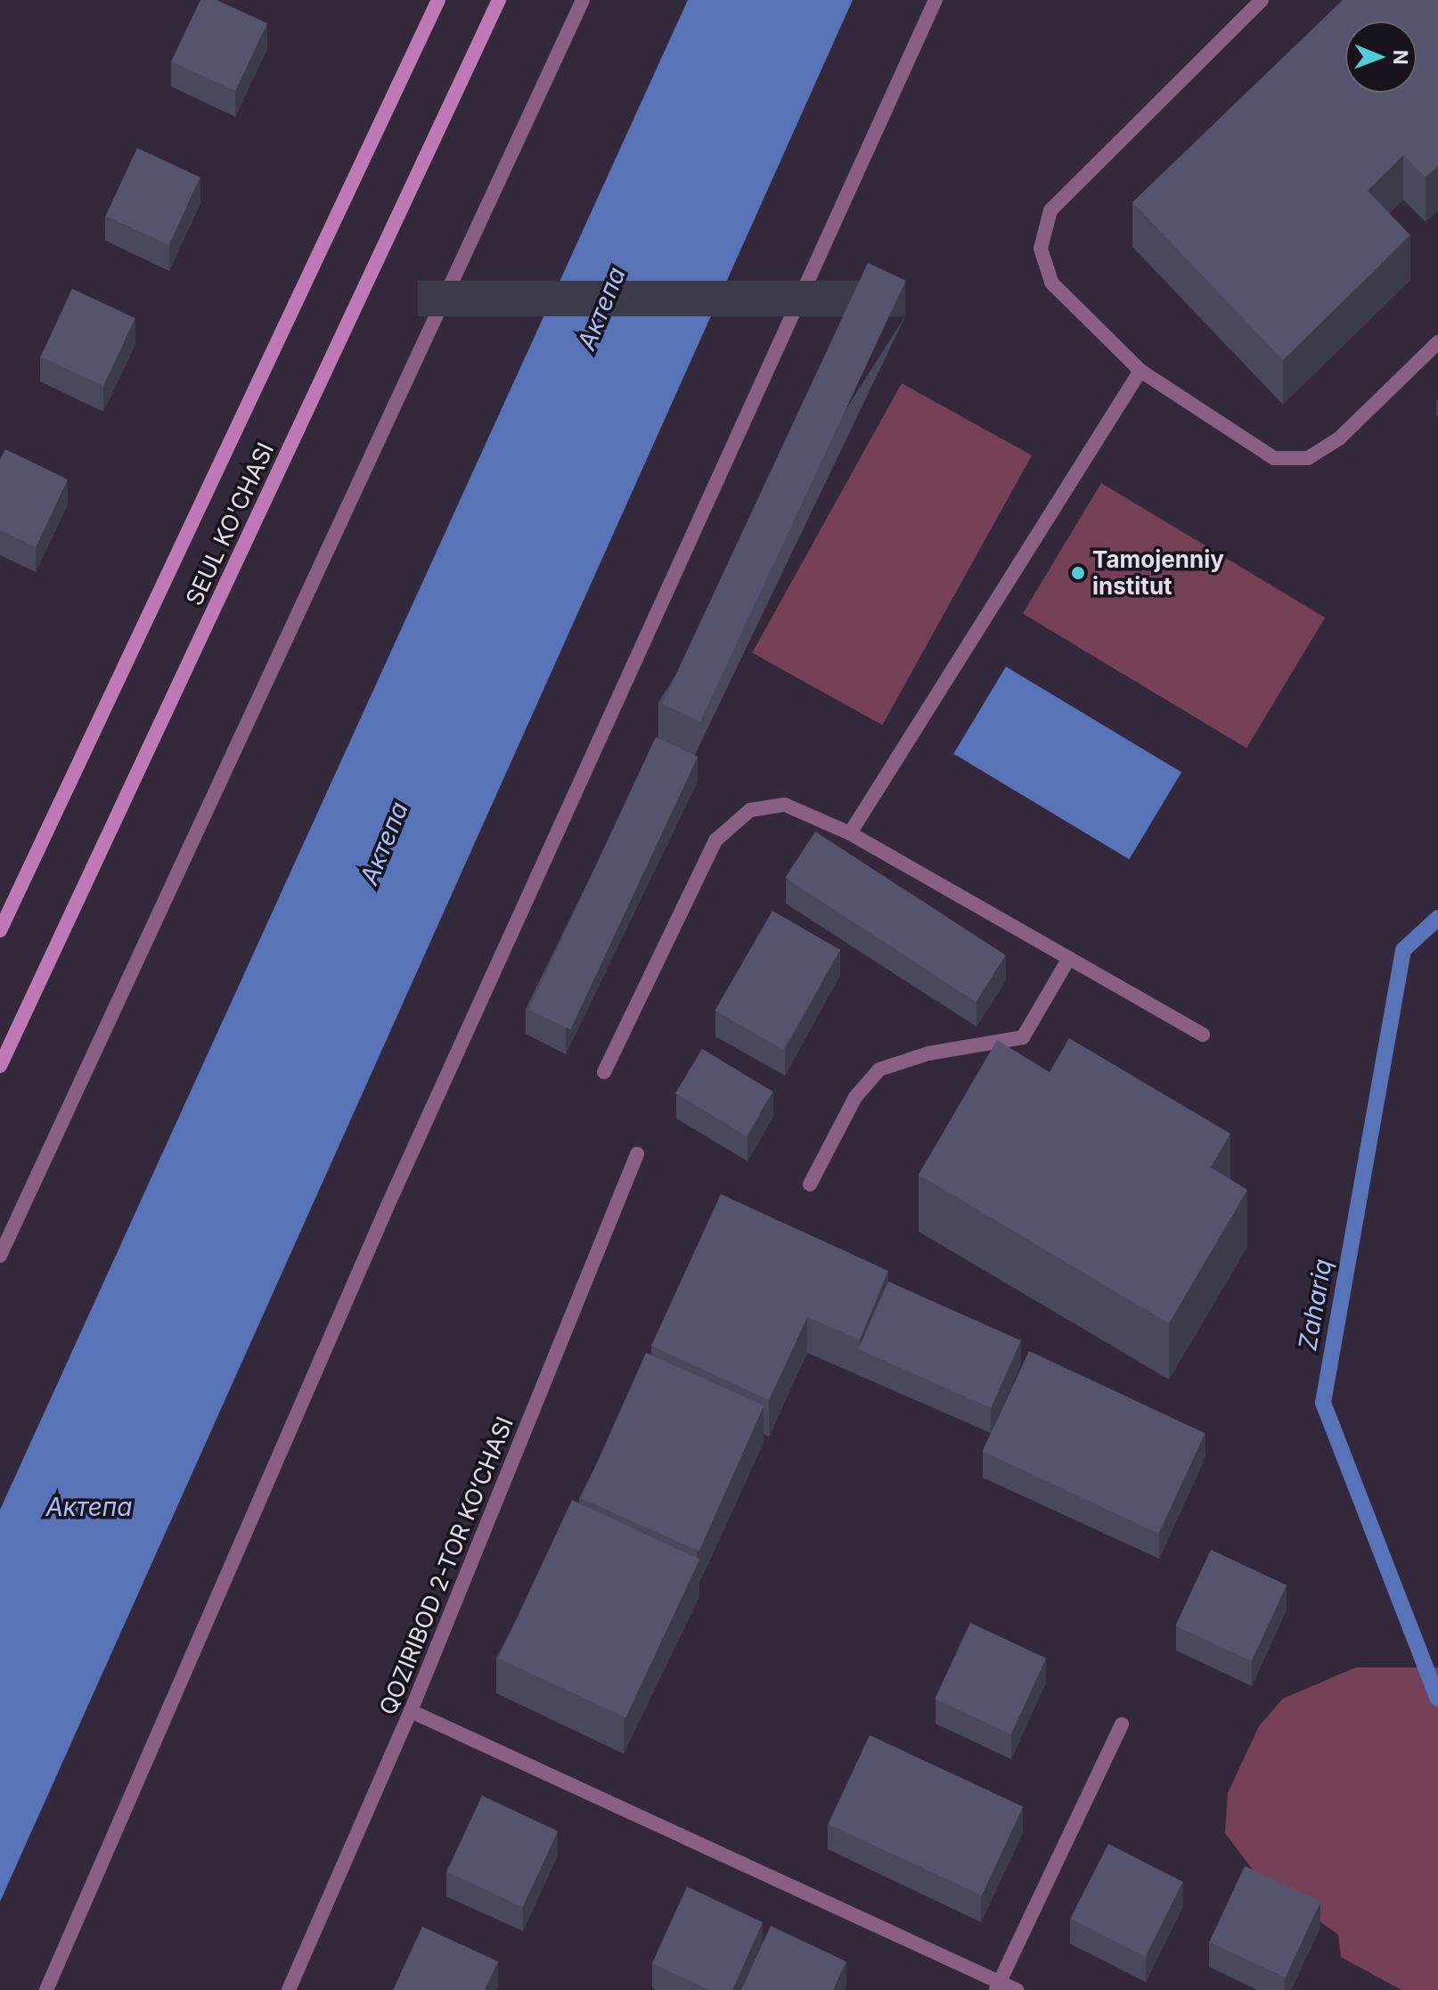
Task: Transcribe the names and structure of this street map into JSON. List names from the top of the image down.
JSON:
{
  "streets": {
    "main road": ["SEUL KO'CHASI"],
    "street": ["QOZIRIBOD 2-TOR KO‘CHASI"]
  },
  "water": ["Актепа", "Zahariq"],
  "places": ["Tamojenniy institut"],
  "north": "right"
}
